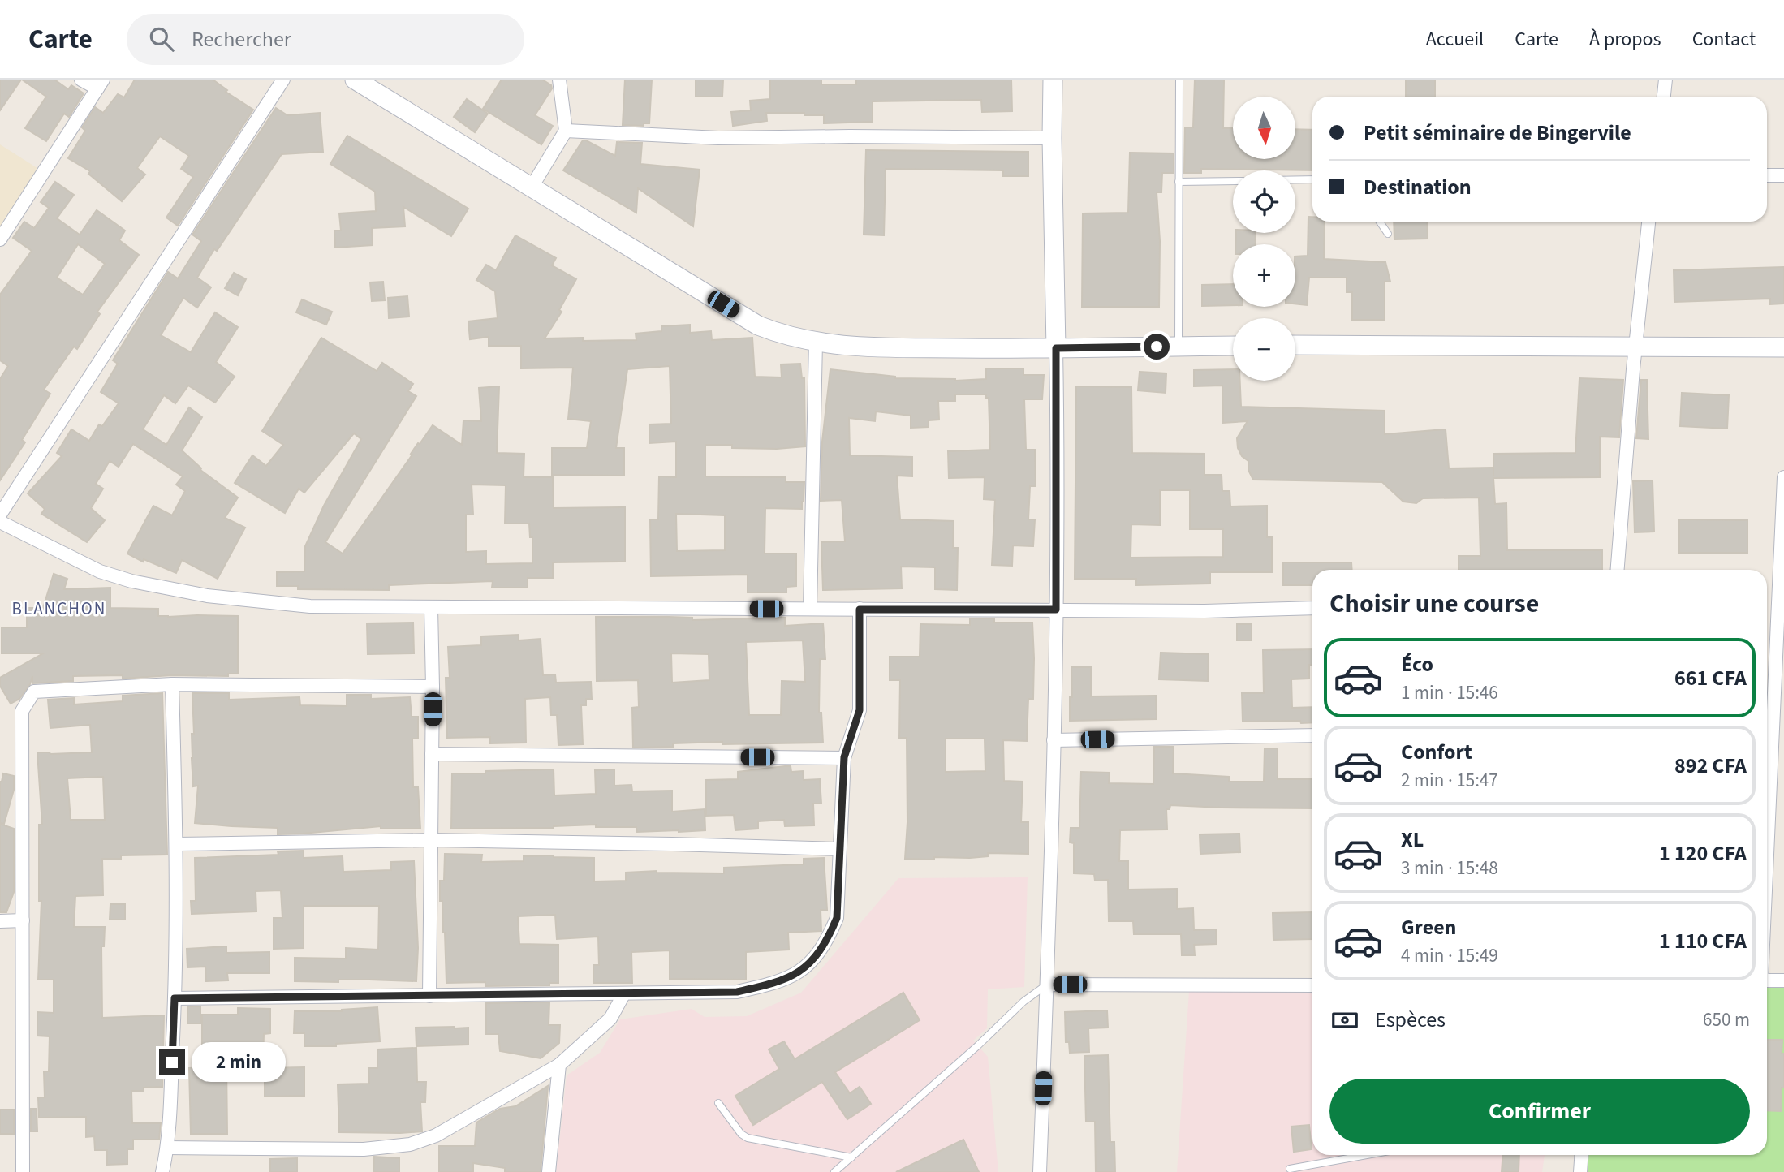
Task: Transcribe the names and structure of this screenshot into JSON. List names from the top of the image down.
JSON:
{
  "districts": ["BLANCHON"],
  "north": "bottom",
  "page": {
    "header": "Carte",
    "search": "Rechercher",
    "nav": [
      "Accueil",
      "Carte",
      "À propos",
      "Contact"
    ],
    "map_buttons": ["+", "−"],
    "banner": ["Petit séminaire de Bingervile", "Destination"],
    "heading": "Choisir une course",
    "list": [
      {
        "name": "Éco",
        "note": "1 min · 15:46",
        "value": "661 CFA"
      },
      {
        "name": "Confort",
        "note": "2 min · 15:47",
        "value": "892 CFA"
      },
      {
        "name": "XL",
        "note": "3 min · 15:48",
        "value": "1 120 CFA"
      },
      {
        "name": "Green",
        "note": "4 min · 15:49",
        "value": "1 110 CFA"
      }
    ],
    "pay": ["Espèces", "650 m"],
    "bubble": "2 min",
    "buttons": "Confirmer"
  }
}
